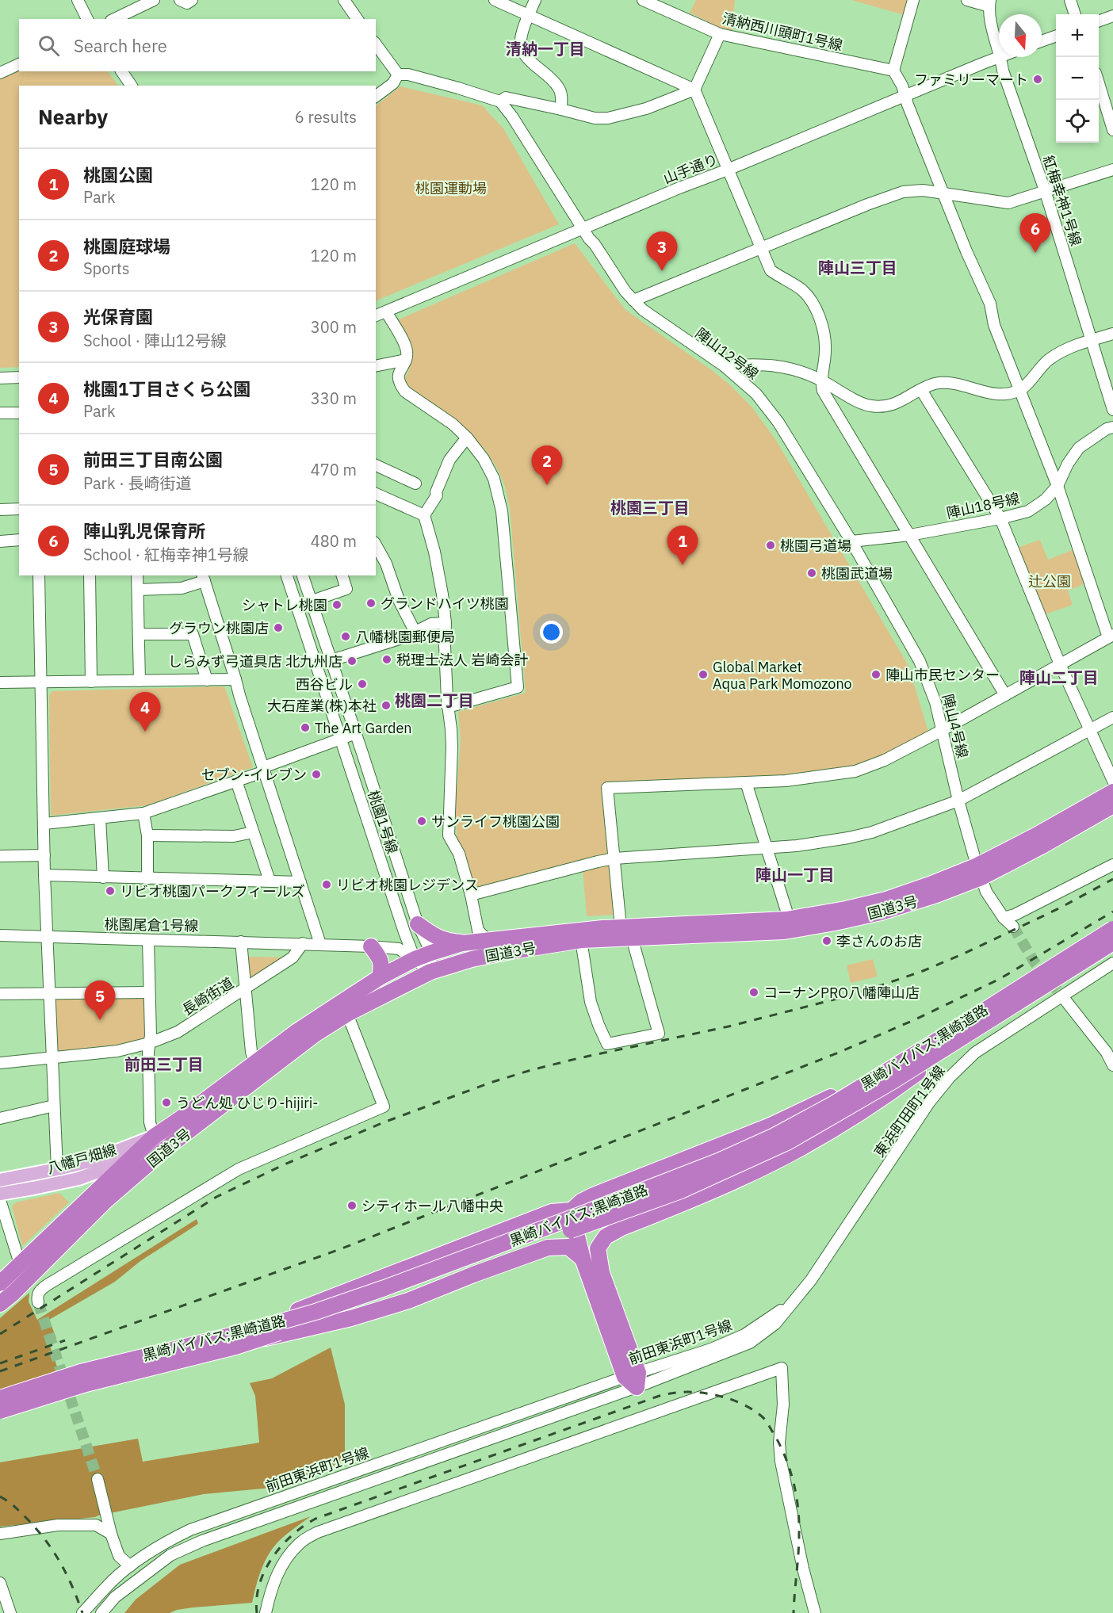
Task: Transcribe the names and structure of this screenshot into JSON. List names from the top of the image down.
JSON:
{
  "streets": {
    "highway": ["国道3号", "黒崎バイパス;黒崎道路"],
    "main road": ["八幡戸畑線"],
    "street": [
      "清納西川頭町1号線",
      "山手通り",
      "紅梅幸神1号線",
      "陣山12号線",
      "陣山18号線",
      "陣山4号線",
      "桃園1号線",
      "桃園尾倉1号線",
      "長崎街道",
      "東浜町田町1号線",
      "前田東浜町1号線"
    ]
  },
  "crossings": [
    ["山手通り", "陣山12号線"],
    ["陣山12号線", "陣山18号線"],
    ["陣山12号線", "陣山4号線"],
    ["陣山18号線", "陣山4号線"],
    ["陣山4号線", "国道3号"],
    ["桃園1号線", "国道3号"],
    ["国道3号", "八幡戸畑線"],
    ["桃園尾倉1号線", "長崎街道"],
    ["東浜町田町1号線", "前田東浜町1号線"]
  ],
  "districts": [
    "清納一丁目",
    "陣山三丁目",
    "桃園三丁目",
    "陣山二丁目",
    "桃園二丁目",
    "陣山一丁目",
    "前田三丁目"
  ],
  "parks": ["桃園運動場", "辻公園"],
  "places": [
    "ファミリーマート",
    "桃園弓道場",
    "桃園武道場",
    "グランドハイツ桃園",
    "シャトレ桃園",
    "グラウン桃園店",
    "八幡桃園郵便局",
    "税理士法人 岩崎会計",
    "しらみず弓道具店 北九州店",
    "Global Market Aqua Park Momozono",
    "陣山市民センター",
    "西谷ビル",
    "大石産業(株)本社",
    "The Art Garden",
    "セブン-イレブン",
    "サンライフ桃園公園",
    "リビオ桃園レジデンス",
    "リビオ桃園パークフィールズ",
    "李さんのお店",
    "コーナンPRO八幡陣山店",
    "うどん処 ひじり-hijiri-",
    "シティホール八幡中央"
  ],
  "north": "bottom",
  "page": {
    "map_buttons": ["+", "−"],
    "search": "Search here",
    "heading": ["Nearby", "6 results"],
    "list": [
      {
        "mark": "1",
        "name": "桃園公園",
        "note": "Park",
        "value": "120 m"
      },
      {
        "mark": "2",
        "name": "桃園庭球場",
        "note": "Sports",
        "value": "120 m"
      },
      {
        "mark": "3",
        "name": "光保育園",
        "note": "School · 陣山12号線",
        "value": "300 m"
      },
      {
        "mark": "4",
        "name": "桃園1丁目さくら公園",
        "note": "Park",
        "value": "330 m"
      },
      {
        "mark": "5",
        "name": "前田三丁目南公園",
        "note": "Park · 長崎街道",
        "value": "470 m"
      },
      {
        "mark": "6",
        "name": "陣山乳児保育所",
        "note": "School · 紅梅幸神1号線",
        "value": "480 m"
      }
    ],
    "pins": [
      "6",
      "3",
      "2",
      "1",
      "4",
      "5"
    ]
  }
}
